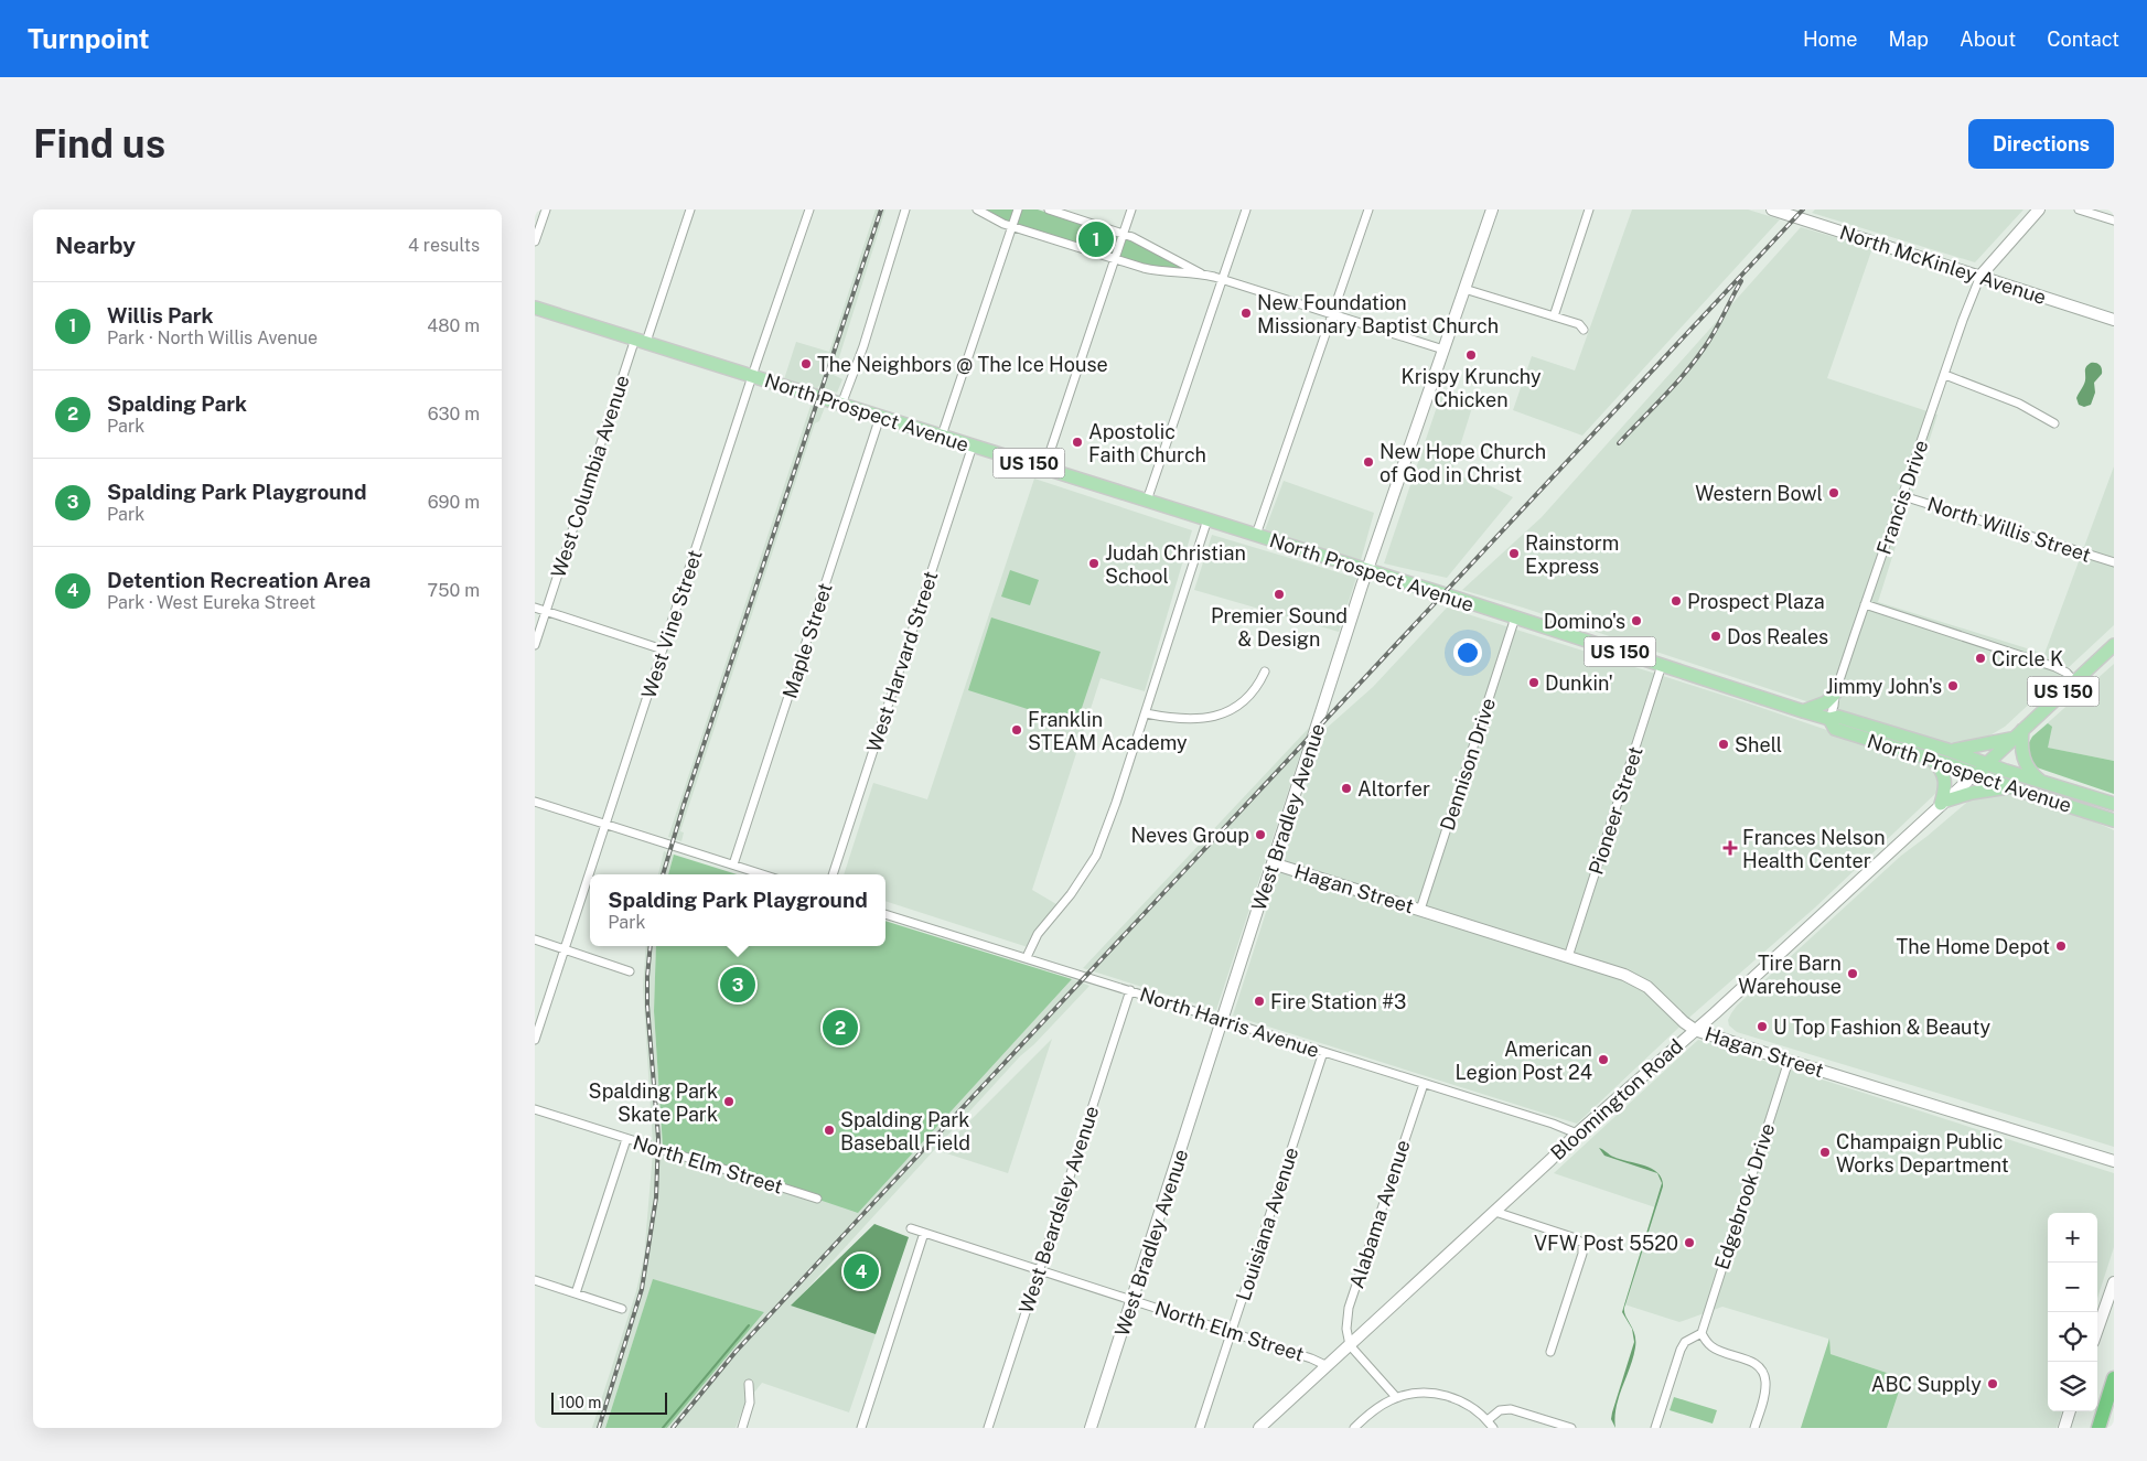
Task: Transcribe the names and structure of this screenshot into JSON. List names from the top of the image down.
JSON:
{
  "streets": {
    "main road": [
      "North McKinley Avenue",
      "North Prospect Avenue",
      "US 150",
      "West Bradley Avenue",
      "Hagan Street",
      "Bloomington Road"
    ],
    "street": [
      "West Columbia Avenue",
      "Francis Drive",
      "North Willis Street",
      "West Vine Street",
      "Maple Street",
      "West Harvard Street",
      "Dennison Drive",
      "Pioneer Street",
      "North Harris Avenue",
      "North Elm Street",
      "Edgebrook Drive",
      "West Beardsley Avenue",
      "Alabama Avenue",
      "Louisiana Avenue"
    ]
  },
  "crossings": [
    ["North McKinley Avenue", "Francis Drive"],
    ["North Prospect Avenue", "US 150"],
    ["North Prospect Avenue", "West Columbia Avenue"],
    ["North Prospect Avenue", "Francis Drive"],
    ["North Prospect Avenue", "West Vine Street"],
    ["North Prospect Avenue", "Maple Street"],
    ["North Prospect Avenue", "West Harvard Street"],
    ["North Prospect Avenue", "Dennison Drive"],
    ["North Prospect Avenue", "Pioneer Street"],
    ["North Prospect Avenue", "West Bradley Avenue"],
    ["North Prospect Avenue", "Bloomington Road"],
    ["US 150", "Bloomington Road"],
    ["Francis Drive", "North Willis Street"],
    ["Dennison Drive", "Hagan Street"],
    ["Pioneer Street", "Hagan Street"],
    ["West Bradley Avenue", "Hagan Street"],
    ["West Bradley Avenue", "North Harris Avenue"],
    ["West Bradley Avenue", "North Elm Street"],
    ["Hagan Street", "Bloomington Road"],
    ["Hagan Street", "Edgebrook Drive"],
    ["North Harris Avenue", "Bloomington Road"],
    ["North Harris Avenue", "West Beardsley Avenue"],
    ["North Harris Avenue", "Alabama Avenue"],
    ["North Harris Avenue", "Louisiana Avenue"],
    ["Bloomington Road", "North Elm Street"],
    ["Bloomington Road", "Alabama Avenue"],
    ["North Elm Street", "West Beardsley Avenue"],
    ["North Elm Street", "Louisiana Avenue"]
  ],
  "places": {
    "other": [
      "New Foundation Missionary Baptist Church",
      "Krispy Krunchy Chicken",
      "The Neighbors @ The Ice House",
      "Apostolic Faith Church",
      "New Hope Church of God in Christ",
      "Western Bowl",
      "Rainstorm Express",
      "Judah Christian School",
      "Premier Sound & Design",
      "Prospect Plaza",
      "Domino's",
      "Dos Reales",
      "Circle K",
      "Dunkin'",
      "Jimmy John's",
      "Franklin STEAM Academy",
      "Shell",
      "Altorfer",
      "Neves Group",
      "The Home Depot",
      "Tire Barn Warehouse",
      "Fire Station #3",
      "U Top Fashion & Beauty",
      "American Legion Post 24",
      "Spalding Park Skate Park",
      "Spalding Park Baseball Field",
      "Champaign Public Works Department",
      "VFW Post 5520",
      "ABC Supply"
    ],
    "health": ["Frances Nelson Health Center"]
  },
  "scale_bar": "100 m",
  "page": {
    "header": "Turnpoint",
    "nav": [
      "Home",
      "Map",
      "About",
      "Contact"
    ],
    "buttons": "Directions",
    "title": "Find us",
    "heading": ["Nearby", "4 results"],
    "pins": [
      "1",
      "3",
      "2",
      "4"
    ],
    "list": [
      {
        "mark": "1",
        "name": "Willis Park",
        "note": "Park · North Willis Avenue",
        "value": "480 m"
      },
      {
        "mark": "2",
        "name": "Spalding Park",
        "note": "Park",
        "value": "630 m"
      },
      {
        "mark": "3",
        "name": "Spalding Park Playground",
        "note": "Park",
        "value": "690 m"
      },
      {
        "mark": "4",
        "name": "Detention Recreation Area",
        "note": "Park · West Eureka Street",
        "value": "750 m"
      }
    ],
    "popup": ["Spalding Park Playground", "Park"],
    "map_buttons": ["+", "−"],
    "scale": "100 m"
  }
}
